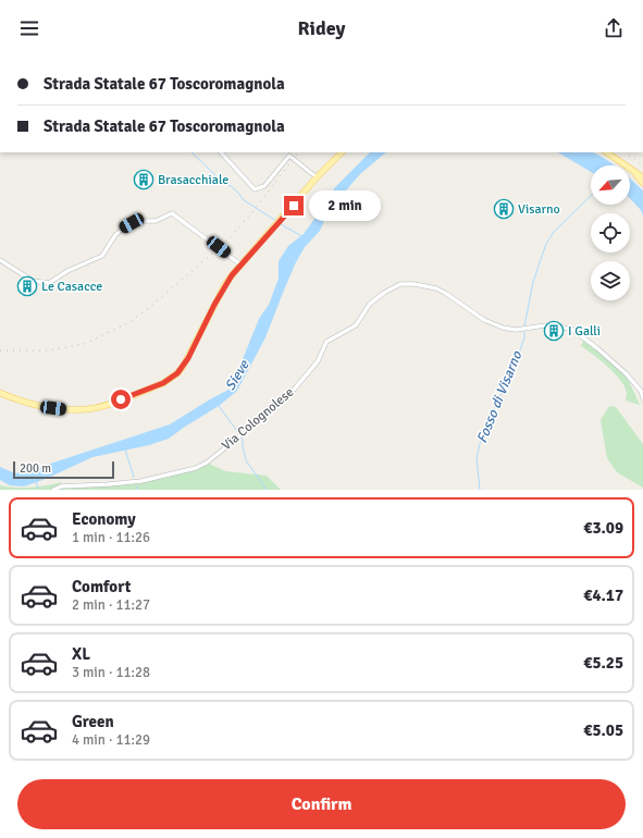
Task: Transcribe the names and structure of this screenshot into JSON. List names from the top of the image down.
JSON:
{
  "streets": {
    "street": ["Via Colognolese"]
  },
  "water": ["Sieve", "Fosso di Visarno"],
  "places": {
    "building": [
      "Brasacchiale",
      "Visarno",
      "Le Casacce",
      "I Galli"
    ]
  },
  "scale_bar": "200 m",
  "north": "bottom left",
  "page": {
    "header": "Ridey",
    "banner": ["Strada Statale 67 Toscoromagnola", "Strada Statale 67 Toscoromagnola"],
    "bubble": "2 min",
    "scale": "200 m",
    "list": [
      {
        "name": "Economy",
        "note": "1 min · 11:26",
        "value": "€3.09"
      },
      {
        "name": "Comfort",
        "note": "2 min · 11:27",
        "value": "€4.17"
      },
      {
        "name": "XL",
        "note": "3 min · 11:28",
        "value": "€5.25"
      },
      {
        "name": "Green",
        "note": "4 min · 11:29",
        "value": "€5.05"
      }
    ],
    "buttons": "Confirm"
  }
}
